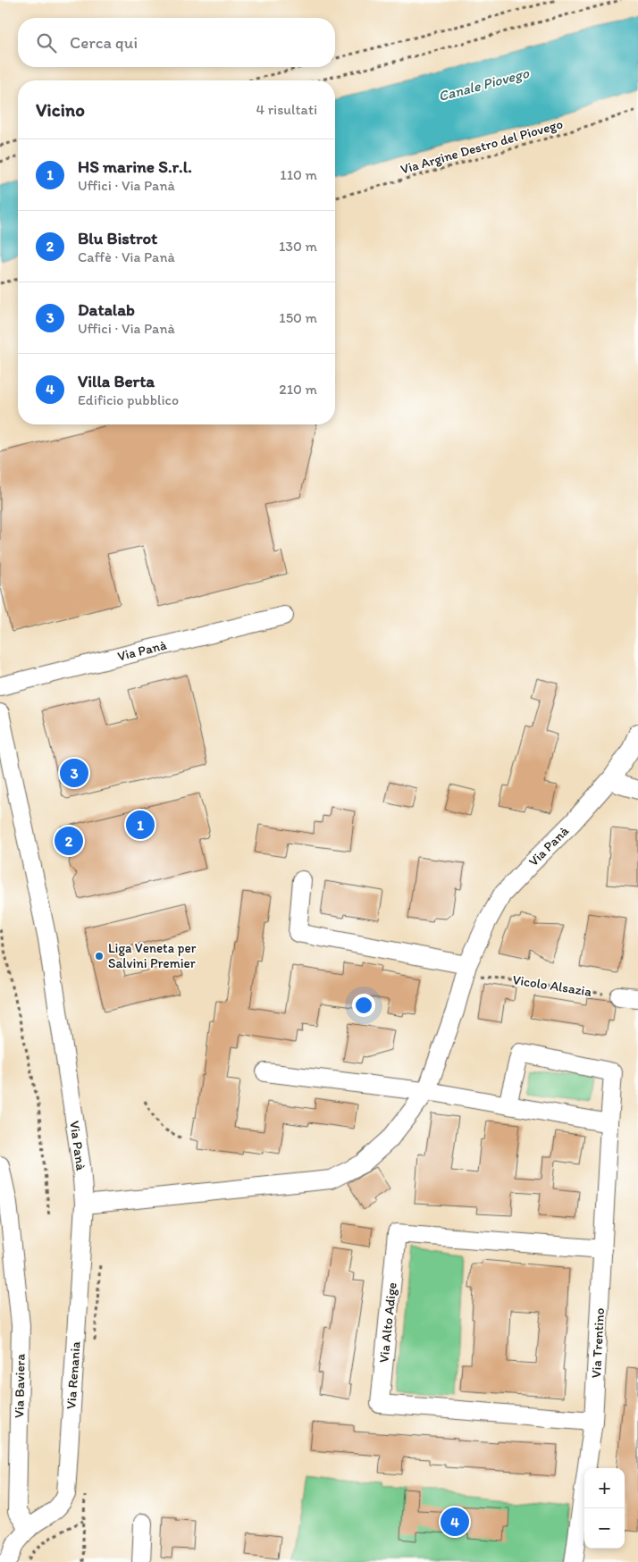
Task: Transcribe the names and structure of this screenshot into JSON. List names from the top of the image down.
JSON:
{
  "streets": {
    "street": [
      "Via Panà",
      "Via Alto Adige",
      "Via Trentino",
      "Via Renania",
      "Via Baviera"
    ],
    "path": ["Via Argine Destro del Piovego", "Vicolo Alsazia"]
  },
  "crossings": [
    ["Via Panà", "Vicolo Alsazia"],
    ["Via Panà", "Via Renania"],
    ["Via Alto Adige", "Via Trentino"],
    ["Via Renania", "Via Baviera"]
  ],
  "water": ["Canale Piovego"],
  "places": ["Liga Veneta per Salvini Premier"],
  "page": {
    "search": "Cerca qui",
    "heading": ["Vicino", "4 risultati"],
    "list": [
      {
        "mark": "1",
        "name": "HS marine S.r.l.",
        "note": "Uffici · Via Panà",
        "value": "110 m"
      },
      {
        "mark": "2",
        "name": "Blu Bistrot",
        "note": "Caffè · Via Panà",
        "value": "130 m"
      },
      {
        "mark": "3",
        "name": "Datalab",
        "note": "Uffici · Via Panà",
        "value": "150 m"
      },
      {
        "mark": "4",
        "name": "Villa Berta",
        "note": "Edificio pubblico",
        "value": "210 m"
      }
    ],
    "pins": [
      "3",
      "1",
      "2",
      "4"
    ],
    "map_buttons": ["+", "−"]
  }
}
